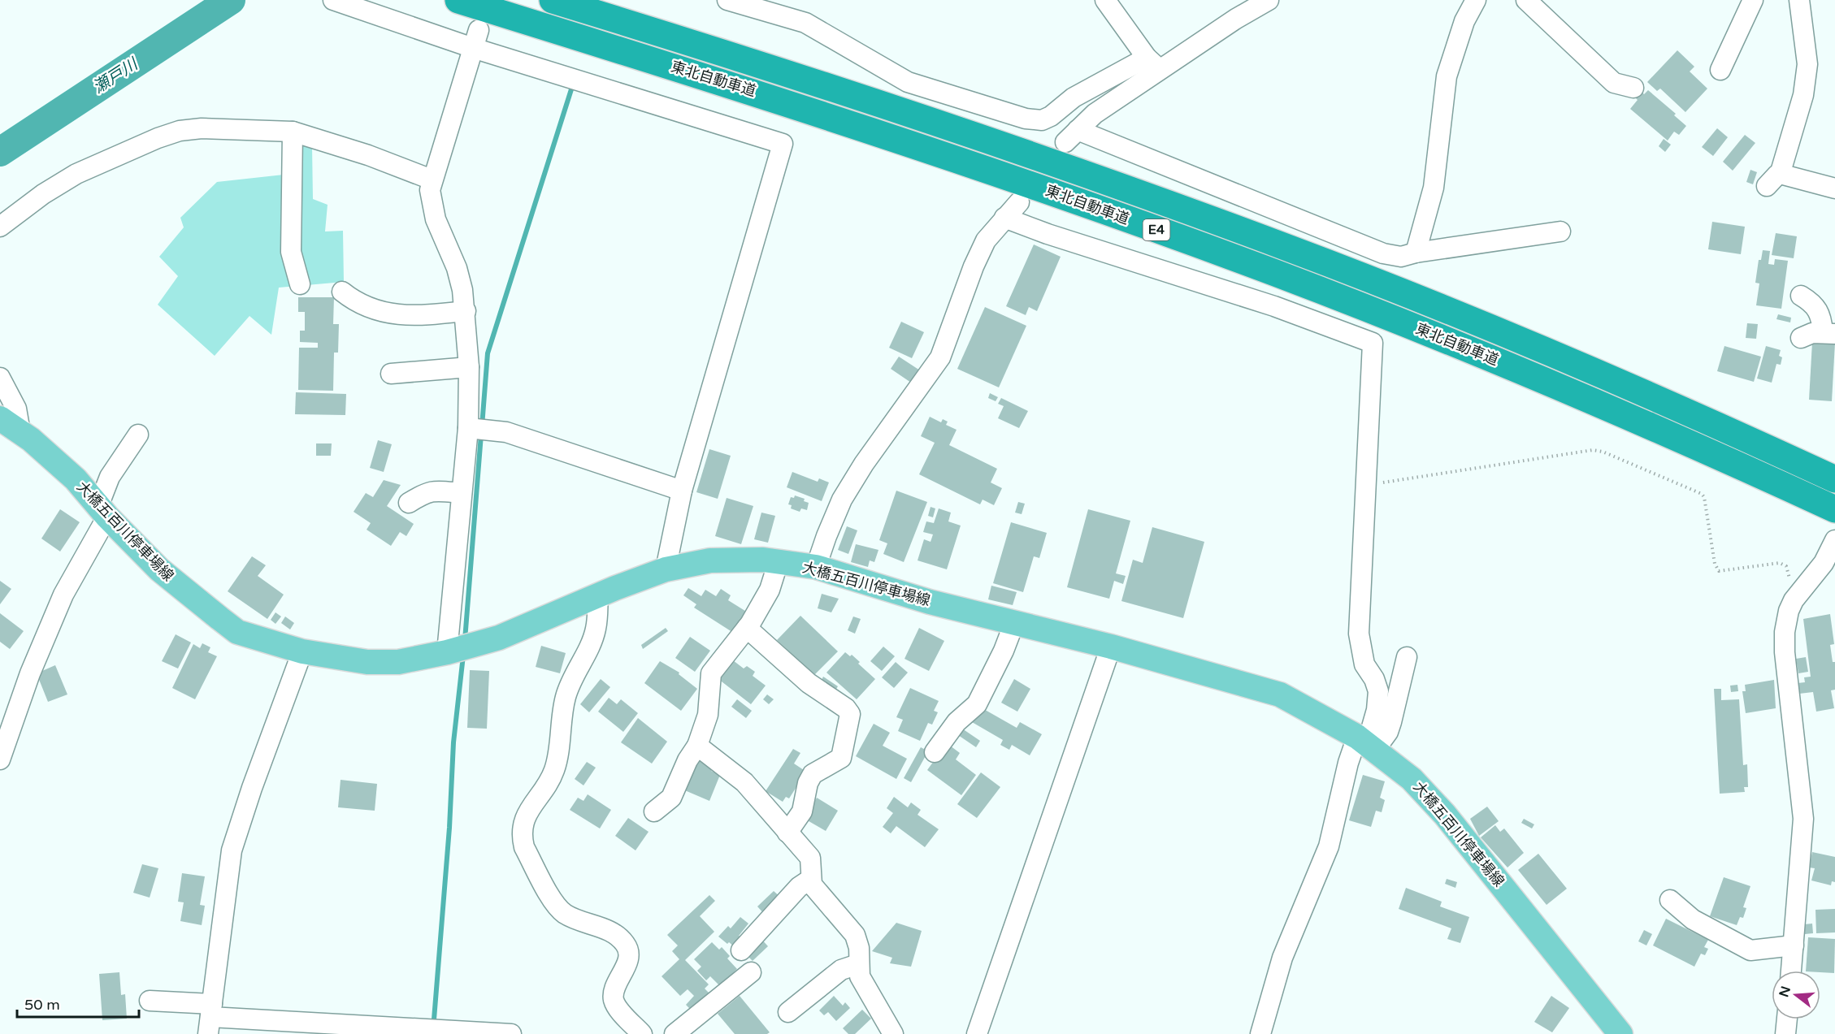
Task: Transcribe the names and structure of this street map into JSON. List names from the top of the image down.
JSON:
{
  "streets": {
    "highway": ["東北自動車道", "E4"],
    "main road": ["大橋五百川停車場線"]
  },
  "water": ["瀬戸川"],
  "scale_bar": "50 m",
  "north": "left"
}
